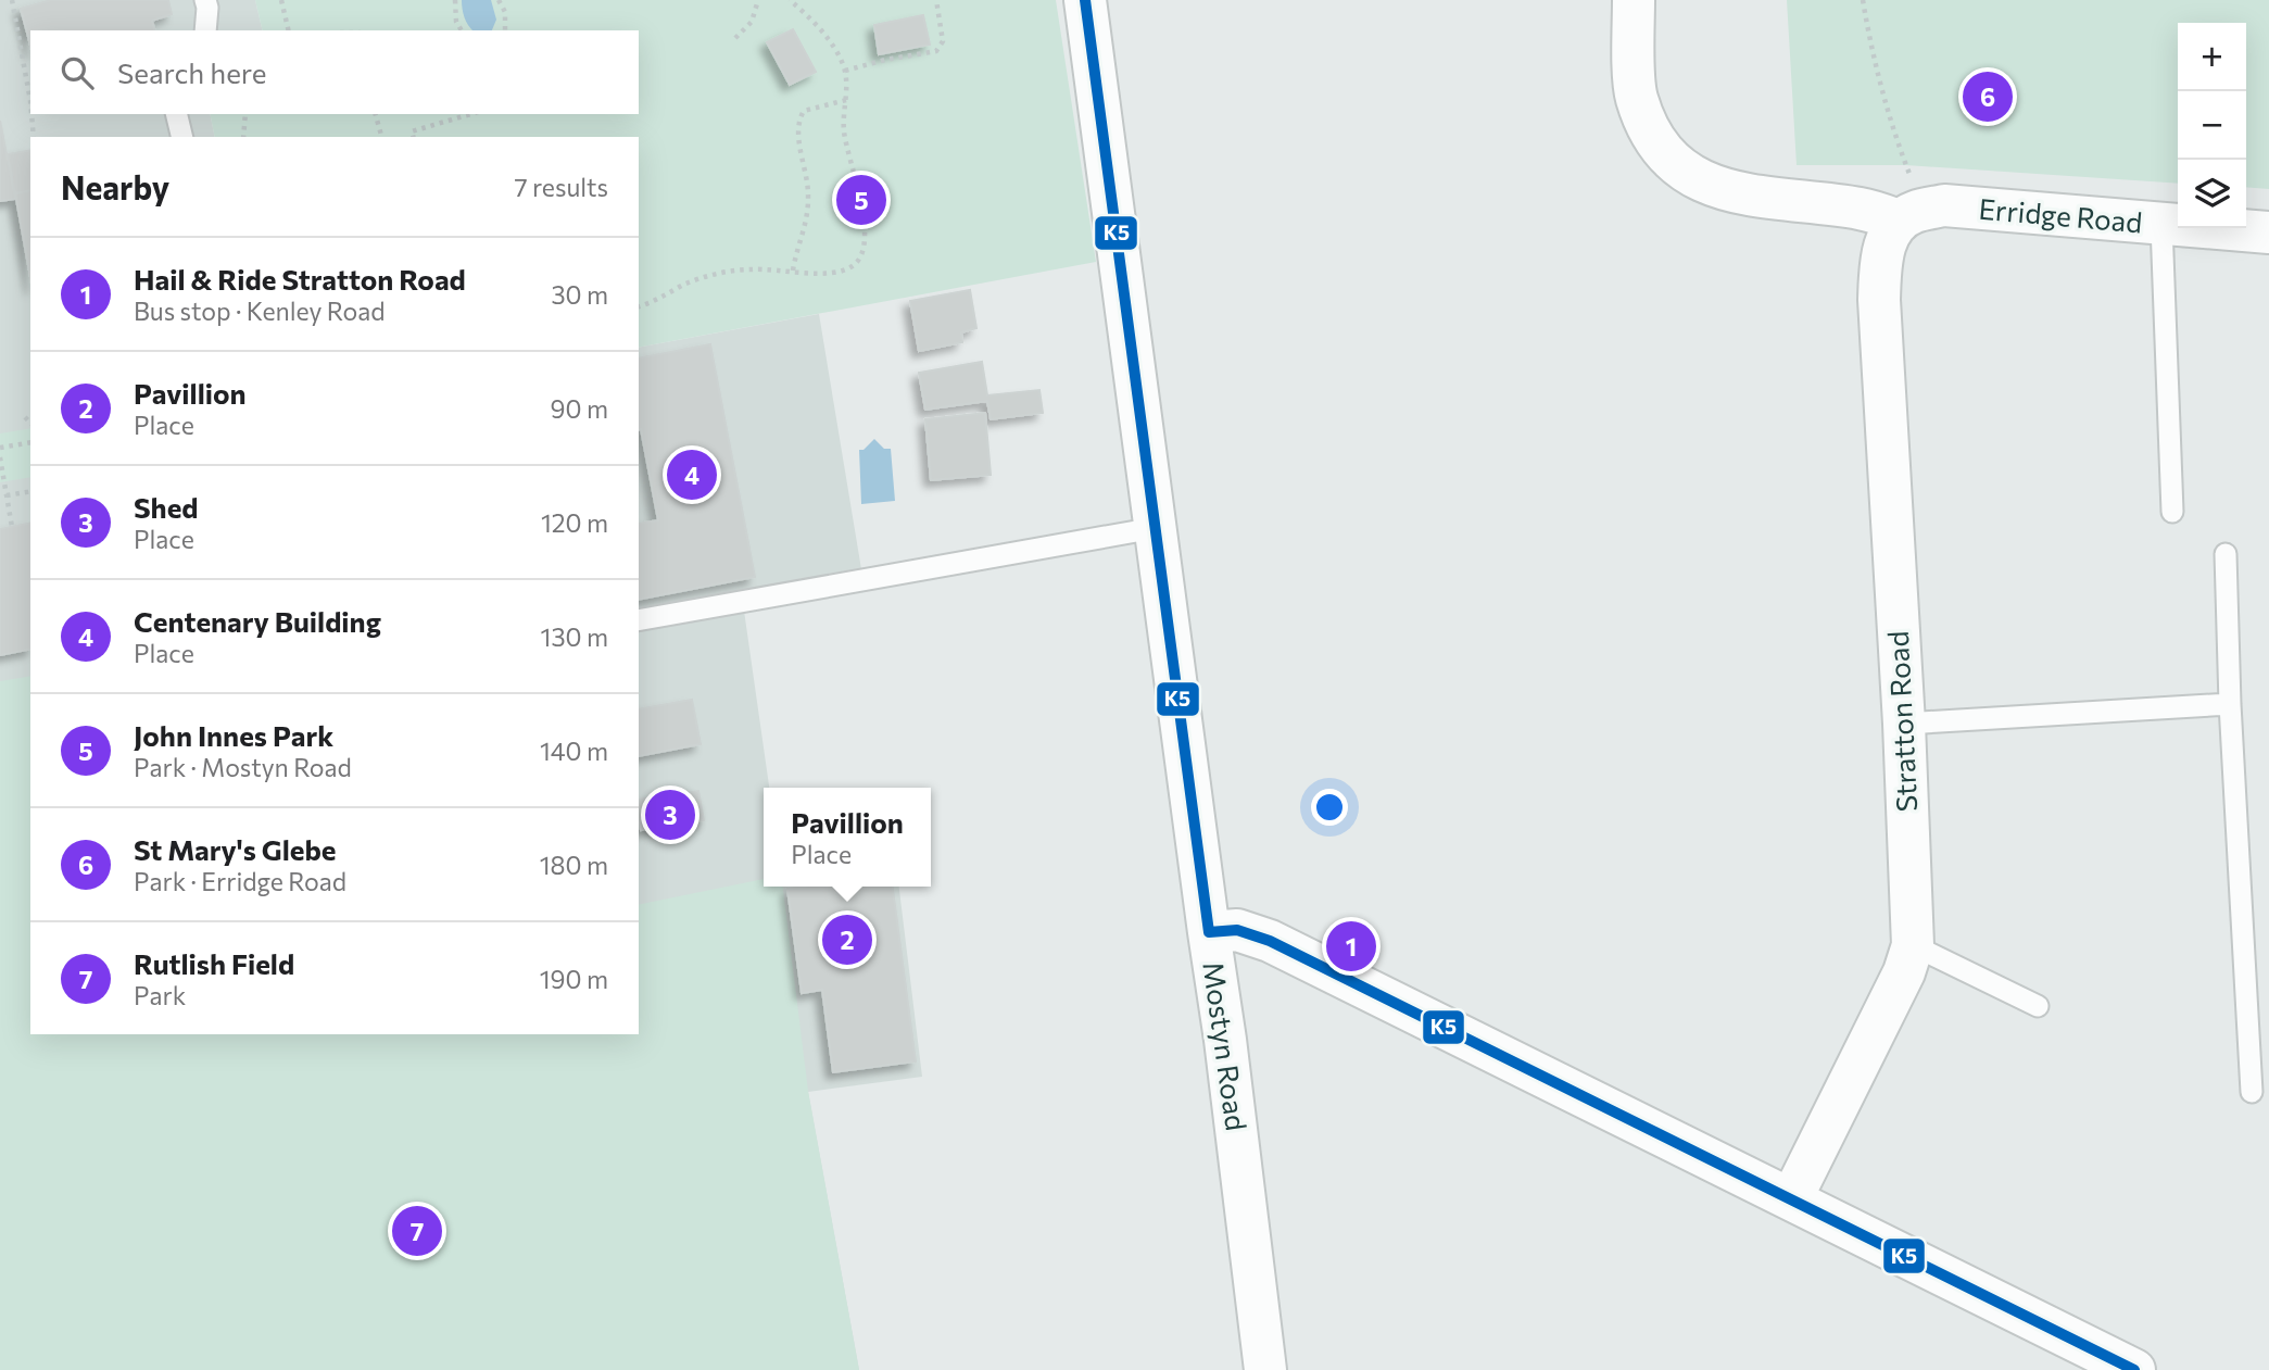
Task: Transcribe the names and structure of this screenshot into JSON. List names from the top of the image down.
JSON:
{
  "streets": {
    "street": ["Erridge Road", "Stratton Road", "Mostyn Road"]
  },
  "crossings": [
    ["Erridge Road", "Stratton Road"]
  ],
  "lines": ["transit line K5"],
  "page": {
    "map_buttons": ["+", "−"],
    "search": "Search here",
    "pins": [
      "6",
      "5",
      "4",
      "3",
      "2",
      "1",
      "7"
    ],
    "heading": ["Nearby", "7 results"],
    "list": [
      {
        "mark": "1",
        "name": "Hail & Ride Stratton Road",
        "note": "Bus stop · Kenley Road",
        "value": "30 m"
      },
      {
        "mark": "2",
        "name": "Pavillion",
        "note": "Place",
        "value": "90 m"
      },
      {
        "mark": "3",
        "name": "Shed",
        "note": "Place",
        "value": "120 m"
      },
      {
        "mark": "4",
        "name": "Centenary Building",
        "note": "Place",
        "value": "130 m"
      },
      {
        "mark": "5",
        "name": "John Innes Park",
        "note": "Park · Mostyn Road",
        "value": "140 m"
      },
      {
        "mark": "6",
        "name": "St Mary's Glebe",
        "note": "Park · Erridge Road",
        "value": "180 m"
      },
      {
        "mark": "7",
        "name": "Rutlish Field",
        "note": "Park",
        "value": "190 m"
      }
    ],
    "popup": ["Pavillion", "Place"]
  }
}
